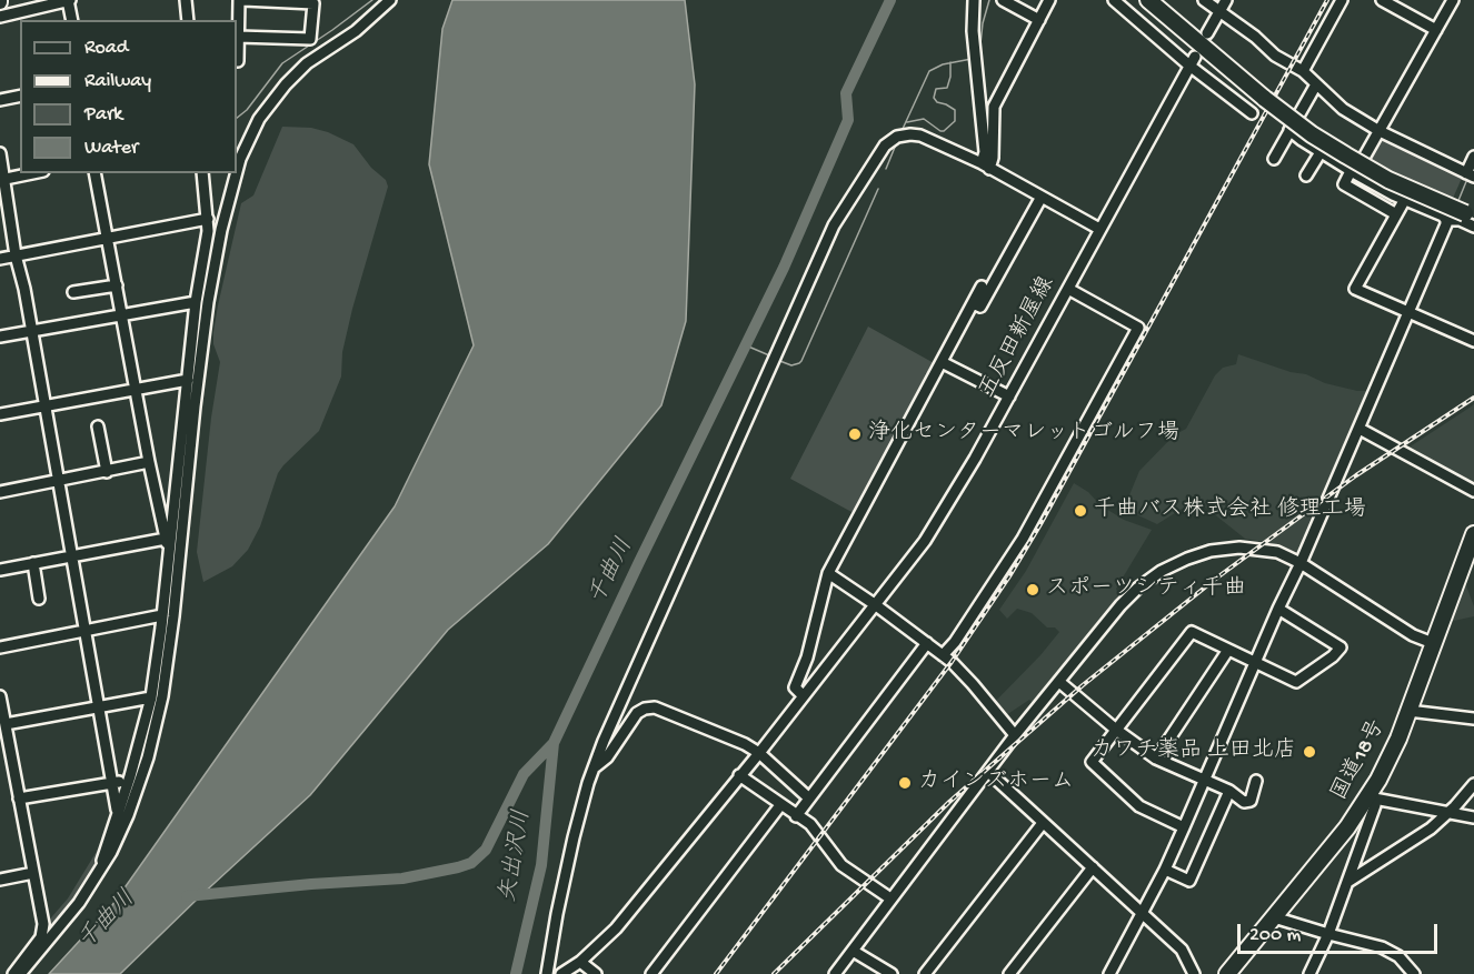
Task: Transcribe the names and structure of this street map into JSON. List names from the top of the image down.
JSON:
{
  "streets": {
    "highway": ["国道18号"],
    "street": ["五反田新屋線"]
  },
  "water": ["千曲川", "矢出沢川"],
  "places": [
    "浄化センターマレットゴルフ場",
    "千曲バス株式会社 修理工場",
    "スポーツシティ千曲",
    "カワチ薬品 上田北店",
    "カインズホーム"
  ],
  "legend": [
    "Road",
    "Railway",
    "Park",
    "Water"
  ],
  "scale_bar": "200 m"
}
